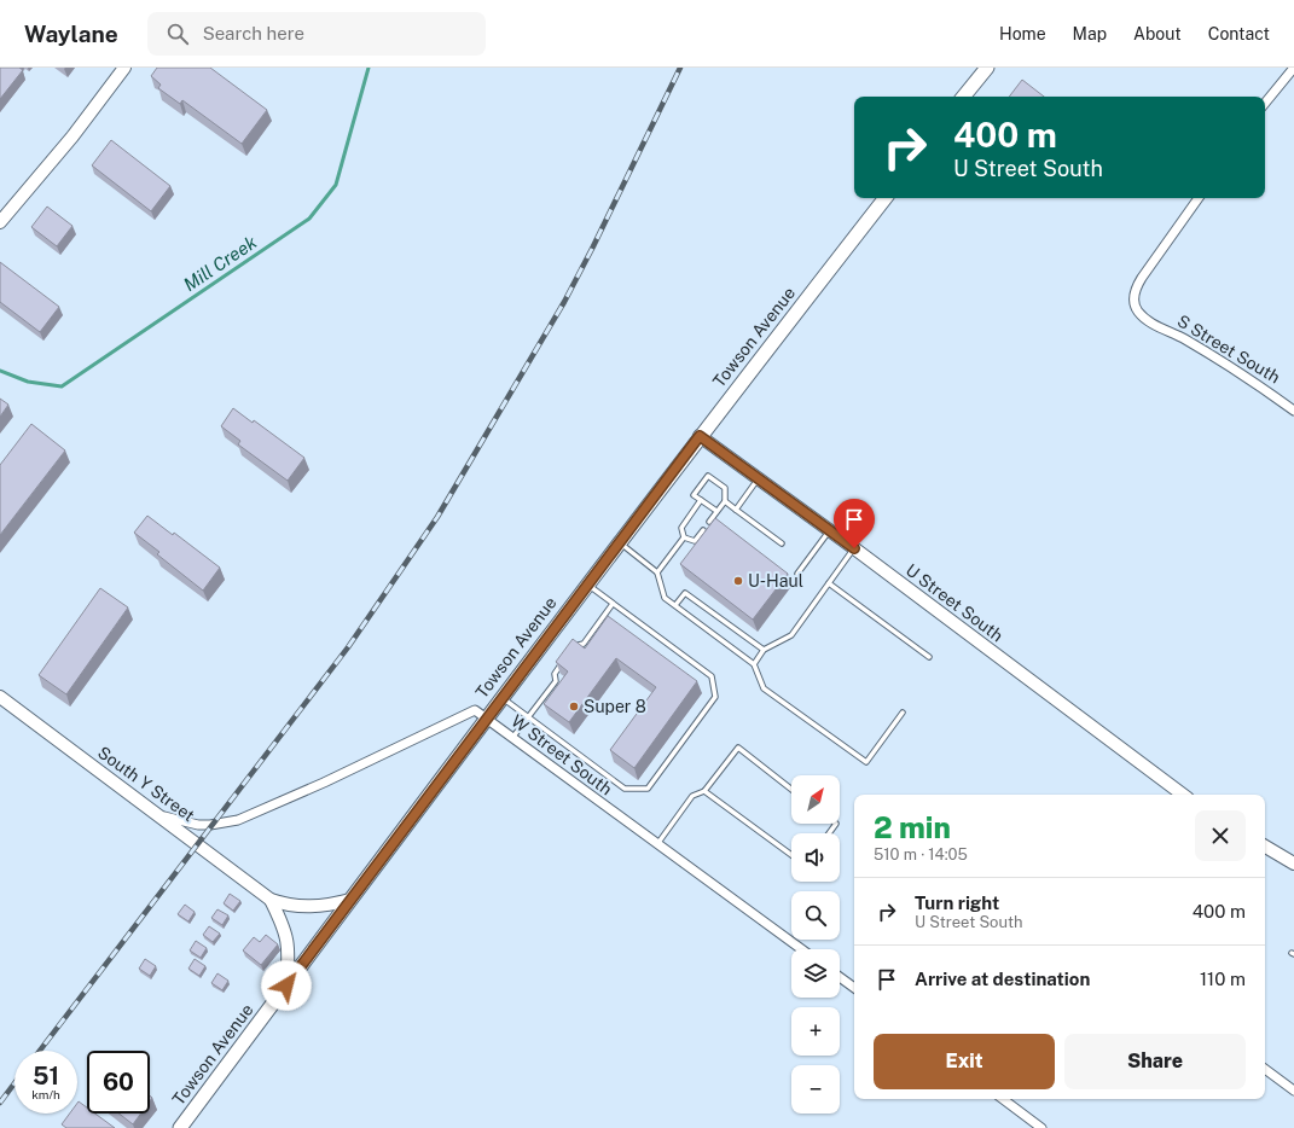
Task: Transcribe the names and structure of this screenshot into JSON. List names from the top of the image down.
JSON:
{
  "streets": {
    "main road": ["Towson Avenue", "U Street South", "South Y Street"],
    "street": ["S Street South", "W Street South"]
  },
  "crossings": [
    ["Towson Avenue", "U Street South"],
    ["Towson Avenue", "W Street South"],
    ["Towson Avenue", "South Y Street"],
    ["W Street South", "South Y Street"]
  ],
  "water": ["Mill Creek"],
  "places": ["U-Haul", "Super 8"],
  "north": "top right",
  "page": {
    "header": "Waylane",
    "search": "Search here",
    "nav": [
      "Home",
      "Map",
      "About",
      "Contact"
    ],
    "turn": ["400 m", "U Street South"],
    "map_buttons": ["+", "−"],
    "heading": ["2 min", "510 m · 14:05"],
    "list": [
      {
        "name": "Turn right",
        "note": "U Street South",
        "value": "400 m"
      },
      {
        "name": "Arrive at destination",
        "value": "110 m"
      }
    ],
    "buttons": ["Exit", "Share"],
    "speed": "51 km/h",
    "limit": "60"
  }
}
